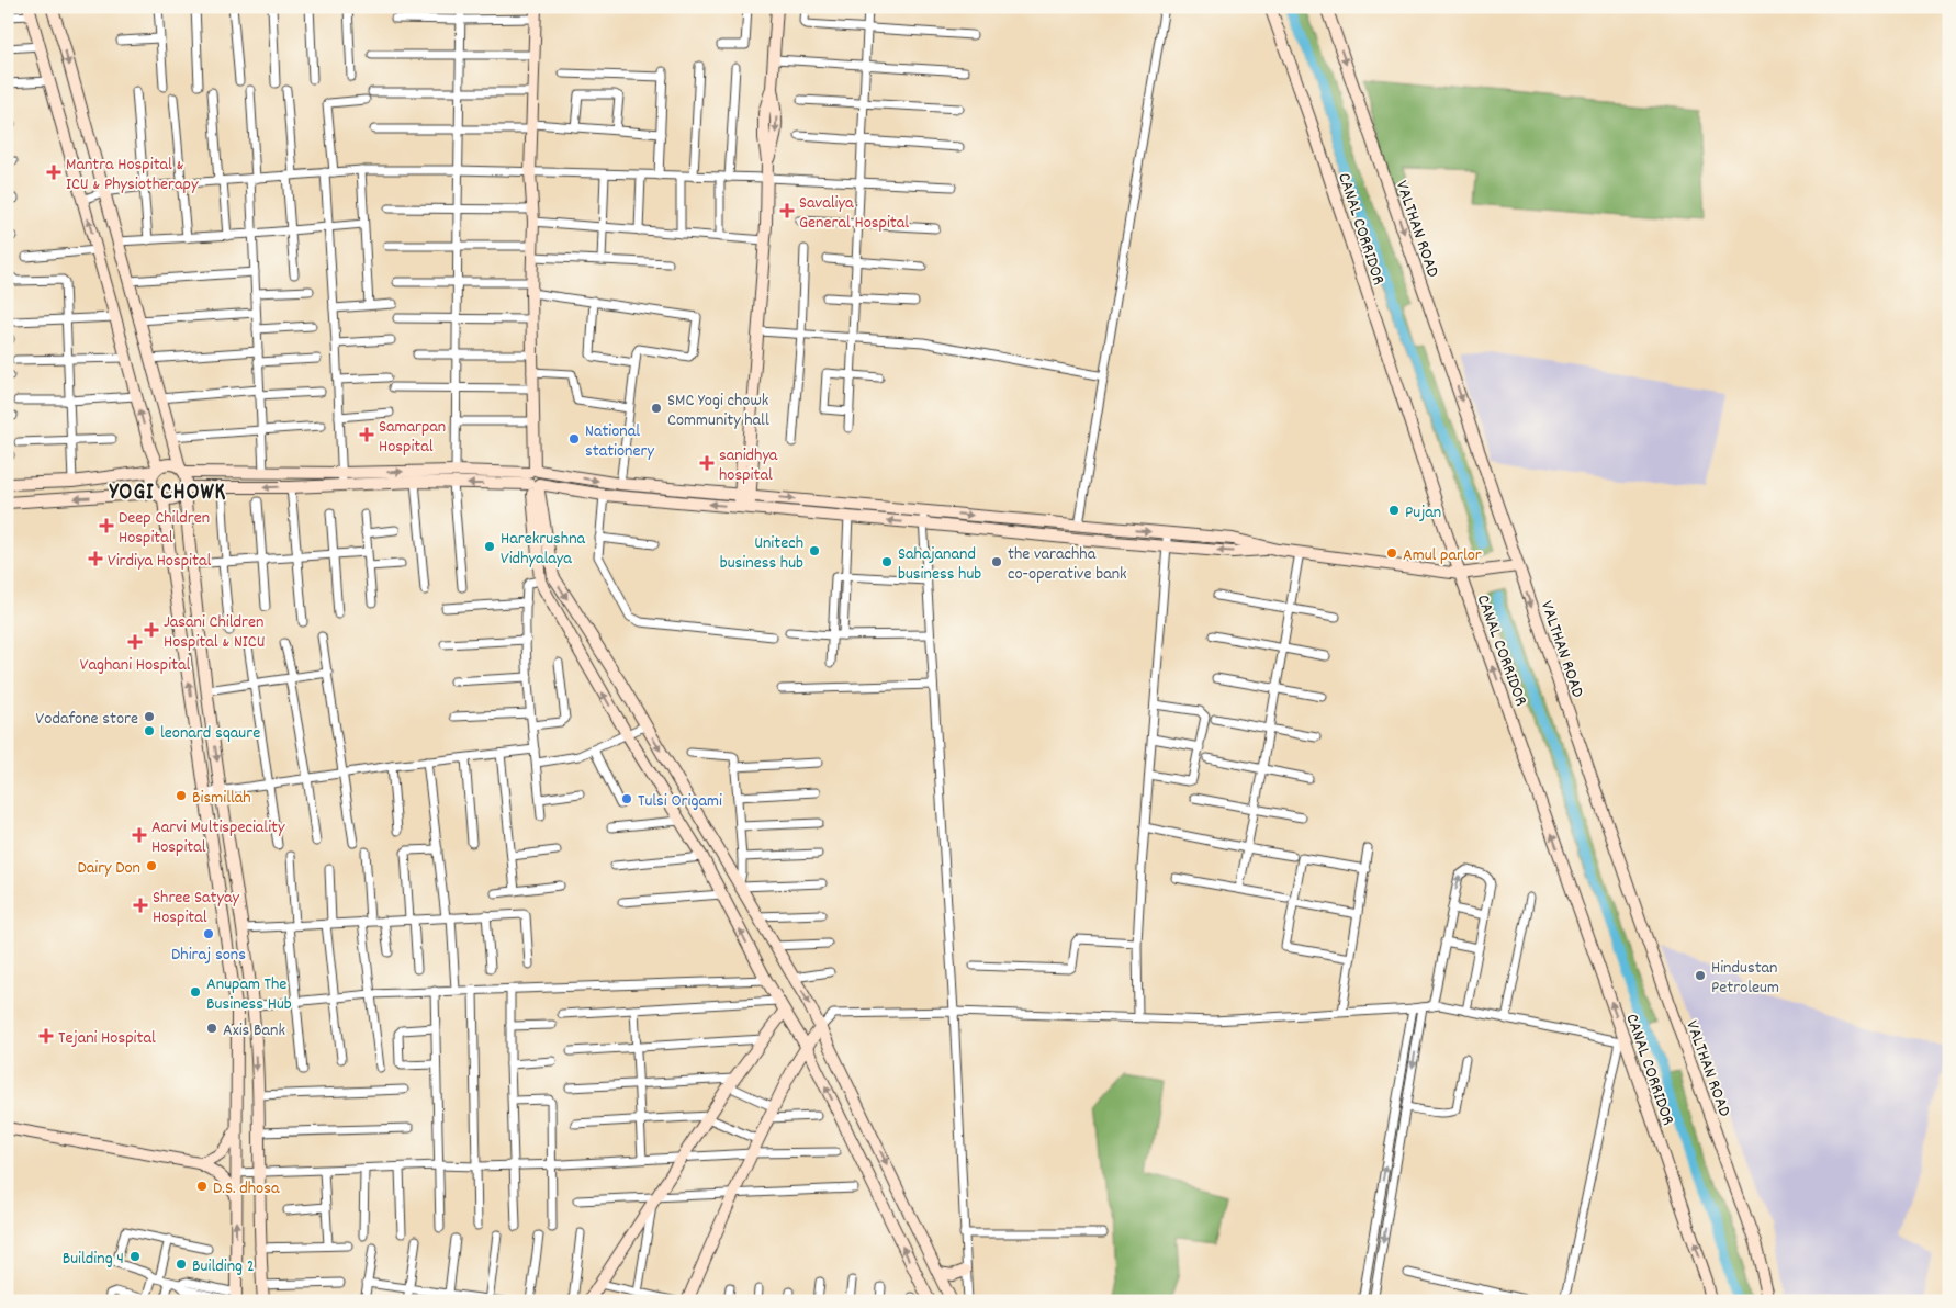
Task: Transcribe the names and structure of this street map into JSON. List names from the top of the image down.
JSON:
{
  "streets": {
    "street": ["CANAL CORRIDOR", "VALTHAN ROAD"]
  },
  "one_way": ["CANAL CORRIDOR", "VALTHAN ROAD"],
  "districts": ["YOGI CHOWK"],
  "places": {
    "health": [
      "Mantra Hospital & ICU & Physiotherapy",
      "Savaliya General Hospital",
      "Samarpan Hospital",
      "sanidhya hospital",
      "Deep Children Hospital",
      "Virdiya Hospital",
      "Jasani Children Hospital & NICU",
      "Vaghani Hospital",
      "Aarvi Multispeciality Hospital",
      "Shree Satyay Hospital",
      "Tejani Hospital"
    ],
    "other": [
      "SMC Yogi chowk Community hall",
      "National stationery",
      "Pujan",
      "Harekrushna Vidhyalaya",
      "Unitech business hub",
      "Amul parlor",
      "Sahajanand business hub",
      "the varachha co-operative bank",
      "Vodafone store",
      "leonard sqaure",
      "Bismillah",
      "Tulsi Origami",
      "Dairy Don",
      "Dhiraj sons",
      "Hindustan Petroleum",
      "Anupam The Business Hub",
      "Axis Bank",
      "D.S. dhosa",
      "Building 4",
      "Building 2"
    ]
  }
}
